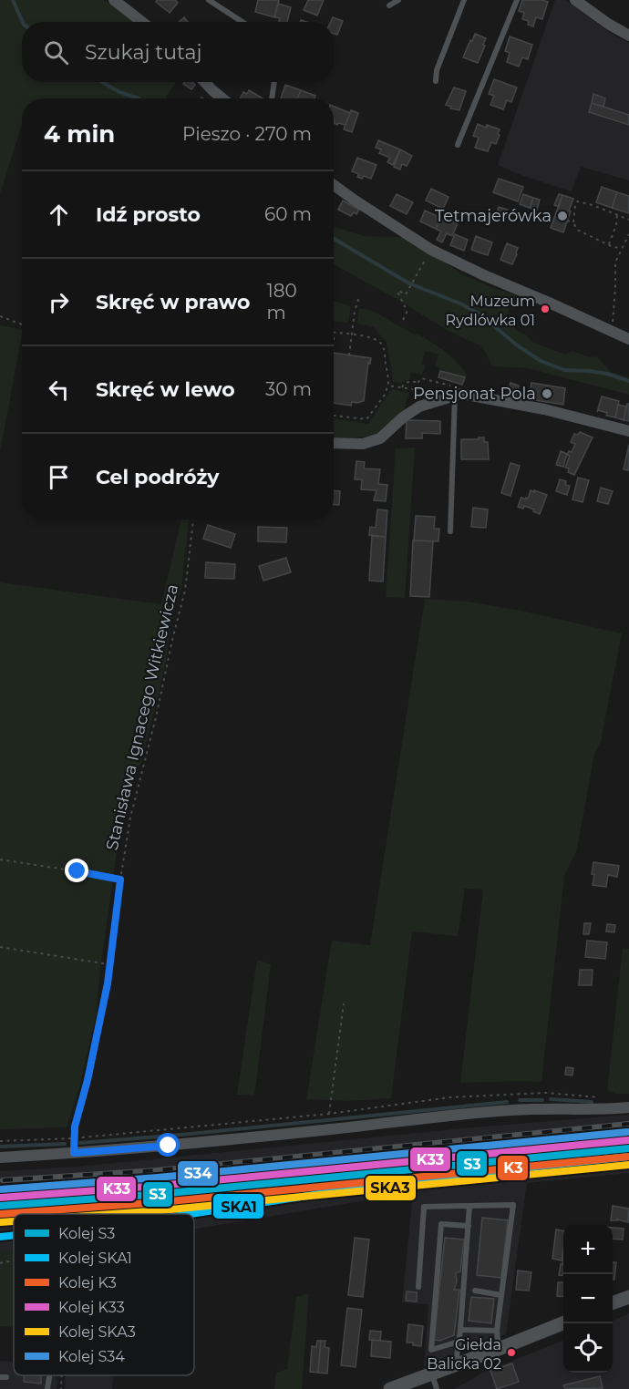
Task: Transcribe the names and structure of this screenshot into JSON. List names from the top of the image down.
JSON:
{
  "streets": {
    "path": ["Stanisława Ignacego Witkiewicza"]
  },
  "places": [
    "Tetmajerówka",
    "Muzeum Rydlówka 01",
    "Pensjonat Pola",
    "Giełda Balicka 02"
  ],
  "lines": [
    "rail line S34",
    "rail line K33",
    "rail line S3",
    "rail line SKA1",
    "rail line K3",
    "rail line SKA3"
  ],
  "legend": [
    "Kolej S3",
    "Kolej SKA1",
    "Kolej K3",
    "Kolej K33",
    "Kolej SKA3",
    "Kolej S34"
  ],
  "page": {
    "search": "Szukaj tutaj",
    "heading": ["4 min", "Pieszo · 270 m"],
    "list": [
      ["Idź prosto", "60 m"],
      ["Skręć w prawo", "180 m"],
      ["Skręć w lewo", "30 m"],
      "Cel podróży"
    ],
    "map_buttons": ["+", "−"]
  }
}
